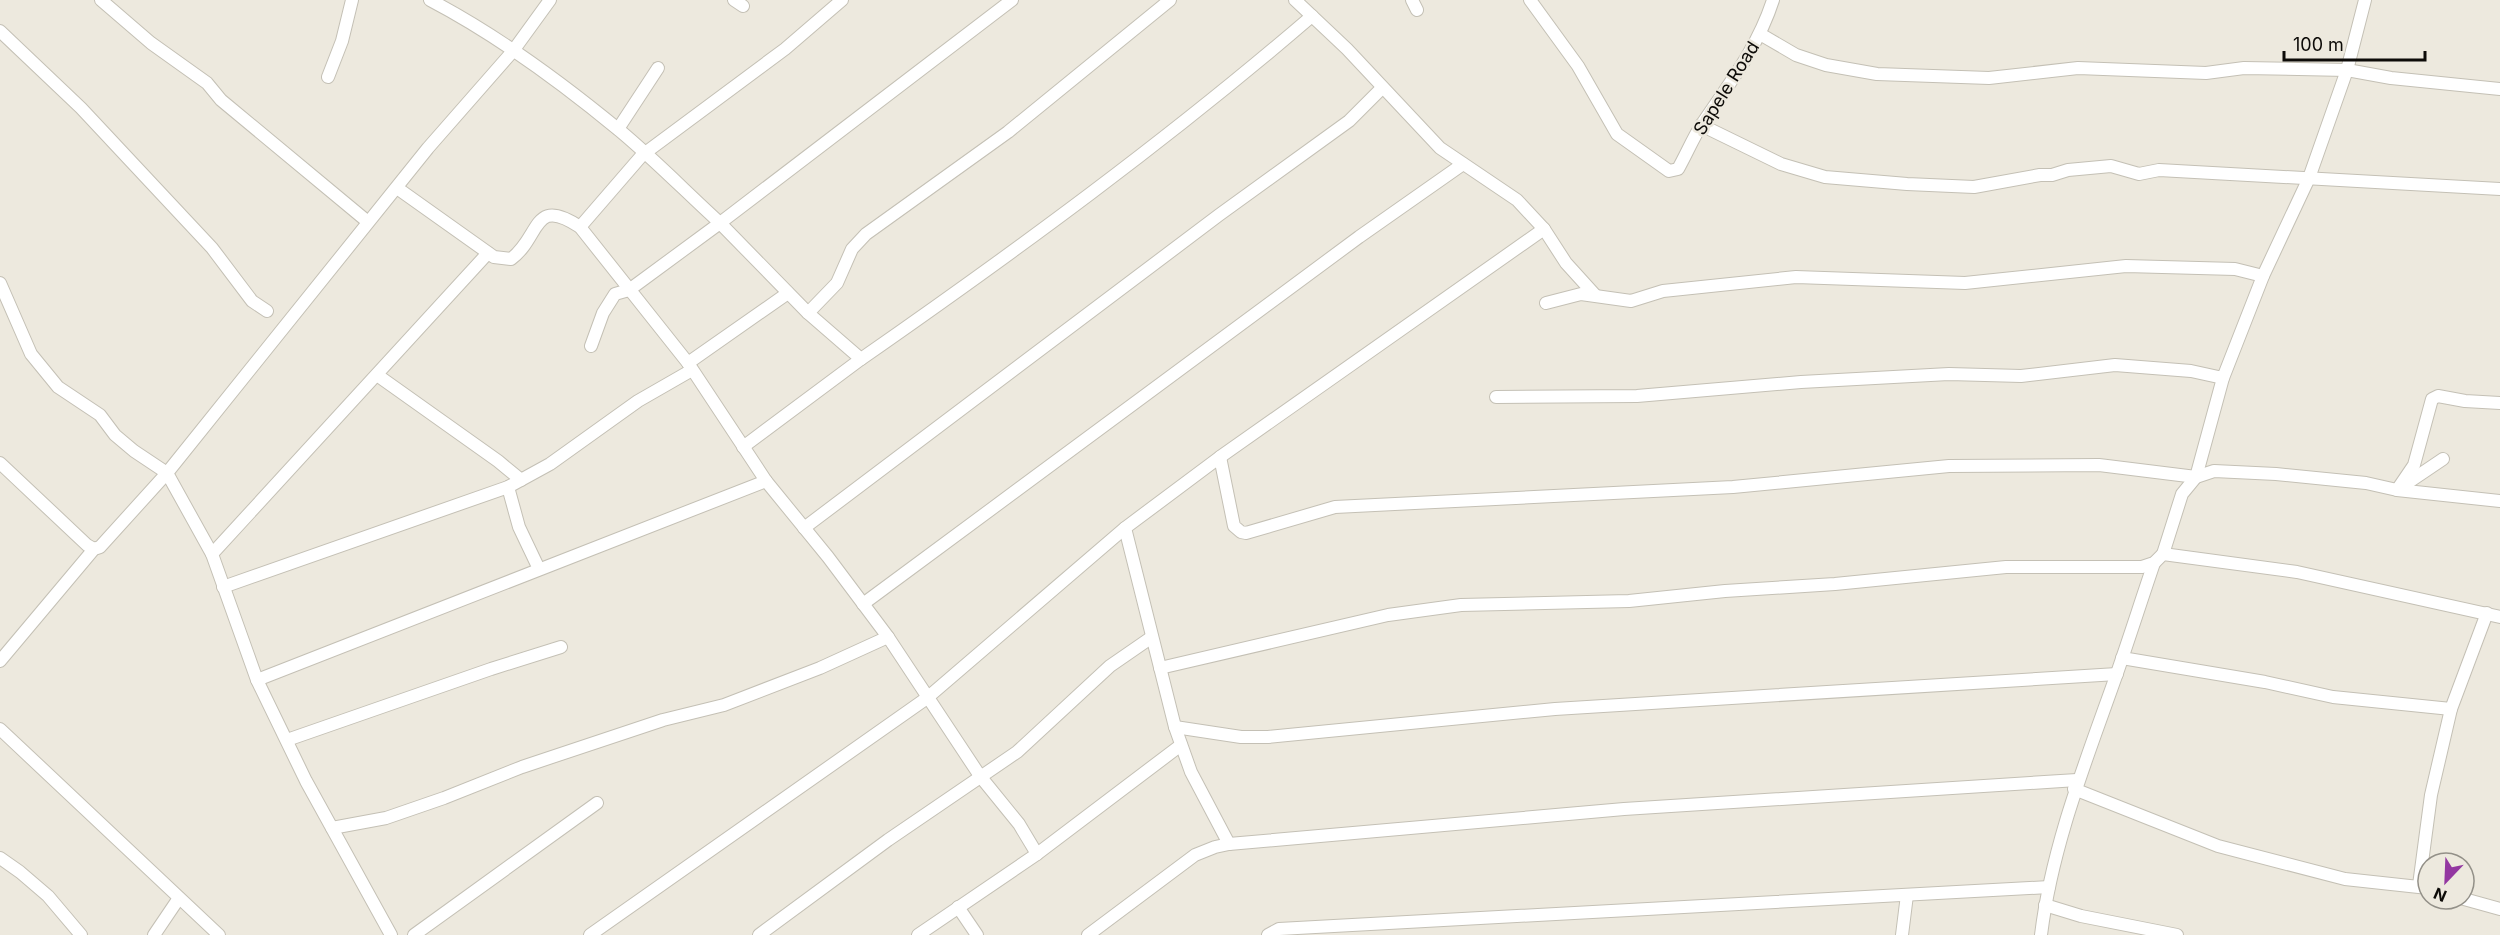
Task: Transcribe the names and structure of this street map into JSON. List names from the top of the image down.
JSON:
{
  "streets": {
    "street": ["Sapele Road"]
  },
  "scale_bar": "100 m",
  "north": "bottom left"
}
